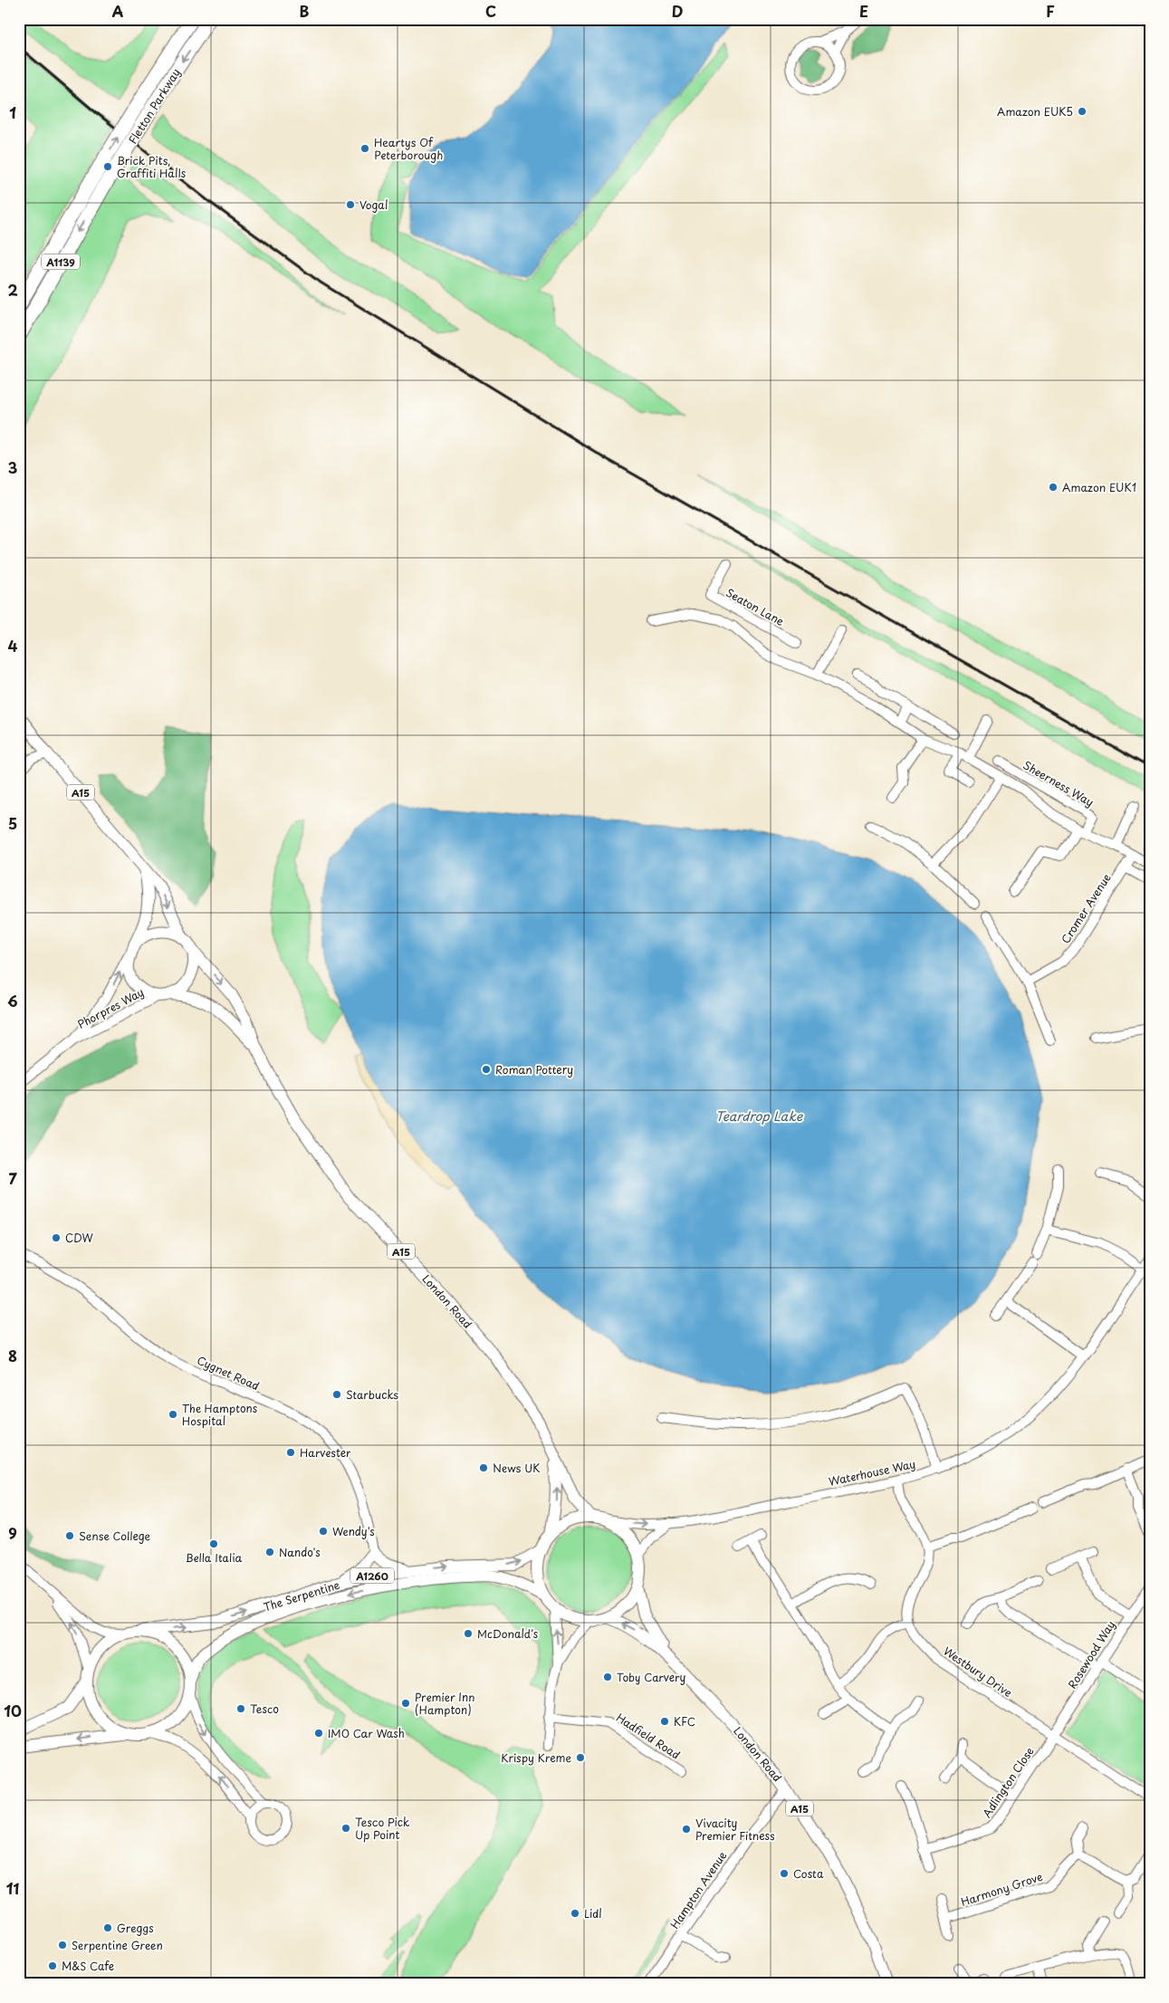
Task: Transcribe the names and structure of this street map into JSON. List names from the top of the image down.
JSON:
{
  "streets": {
    "highway": ["Fletton Parkway", "A1139"],
    "main road": [
      "A15",
      "London Road",
      "A1260",
      "The Serpentine"
    ],
    "street": [
      "Seaton Lane",
      "Sheerness Way",
      "Cromer Avenue",
      "Phorpres Way",
      "Cygnet Road",
      "Waterhouse Way",
      "Rosewood Way",
      "Westbury Drive",
      "Hadfield Road",
      "Adlington Close",
      "Harmony Grove",
      "Hampton Avenue"
    ]
  },
  "crossings": [
    ["Fletton Parkway", "A1139"],
    ["Sheerness Way", "Cromer Avenue"],
    ["A15", "Phorpres Way"],
    ["A15", "London Road"],
    ["Phorpres Way", "London Road"],
    ["London Road", "Waterhouse Way"],
    ["London Road", "The Serpentine"],
    ["London Road", "Hampton Avenue"],
    ["Waterhouse Way", "The Serpentine"],
    ["Rosewood Way", "Westbury Drive"],
    ["Rosewood Way", "Adlington Close"],
    ["Westbury Drive", "Adlington Close"]
  ],
  "one_way": ["Phorpres Way"],
  "water": ["Teardrop Lake"],
  "places": [
    "Amazon EUK5",
    "Heartys Of Peterborough",
    "Brick Pits, Graffiti Halls",
    "Vogal",
    "Amazon EUK1",
    "Roman Pottery",
    "CDW",
    "Starbucks",
    "The Hamptons Hospital",
    "Harvester",
    "News UK",
    "Wendy's",
    "Sense College",
    "Bella Italia",
    "Nando's",
    "McDonald's",
    "Toby Carvery",
    "Premier Inn (Hampton)",
    "Tesco",
    "KFC",
    "IMO Car Wash",
    "Krispy Kreme",
    "Tesco Pick Up Point",
    "Vivacity Premier Fitness",
    "Costa",
    "Lidl",
    "Greggs",
    "Serpentine Green",
    "M&S Cafe"
  ],
  "grid": {
    "columns": [
      "A",
      "B",
      "C",
      "D",
      "E",
      "F"
    ],
    "rows": [
      "1",
      "2",
      "3",
      "4",
      "5",
      "6",
      "7",
      "8",
      "9",
      "10",
      "11"
    ]
  }
}
